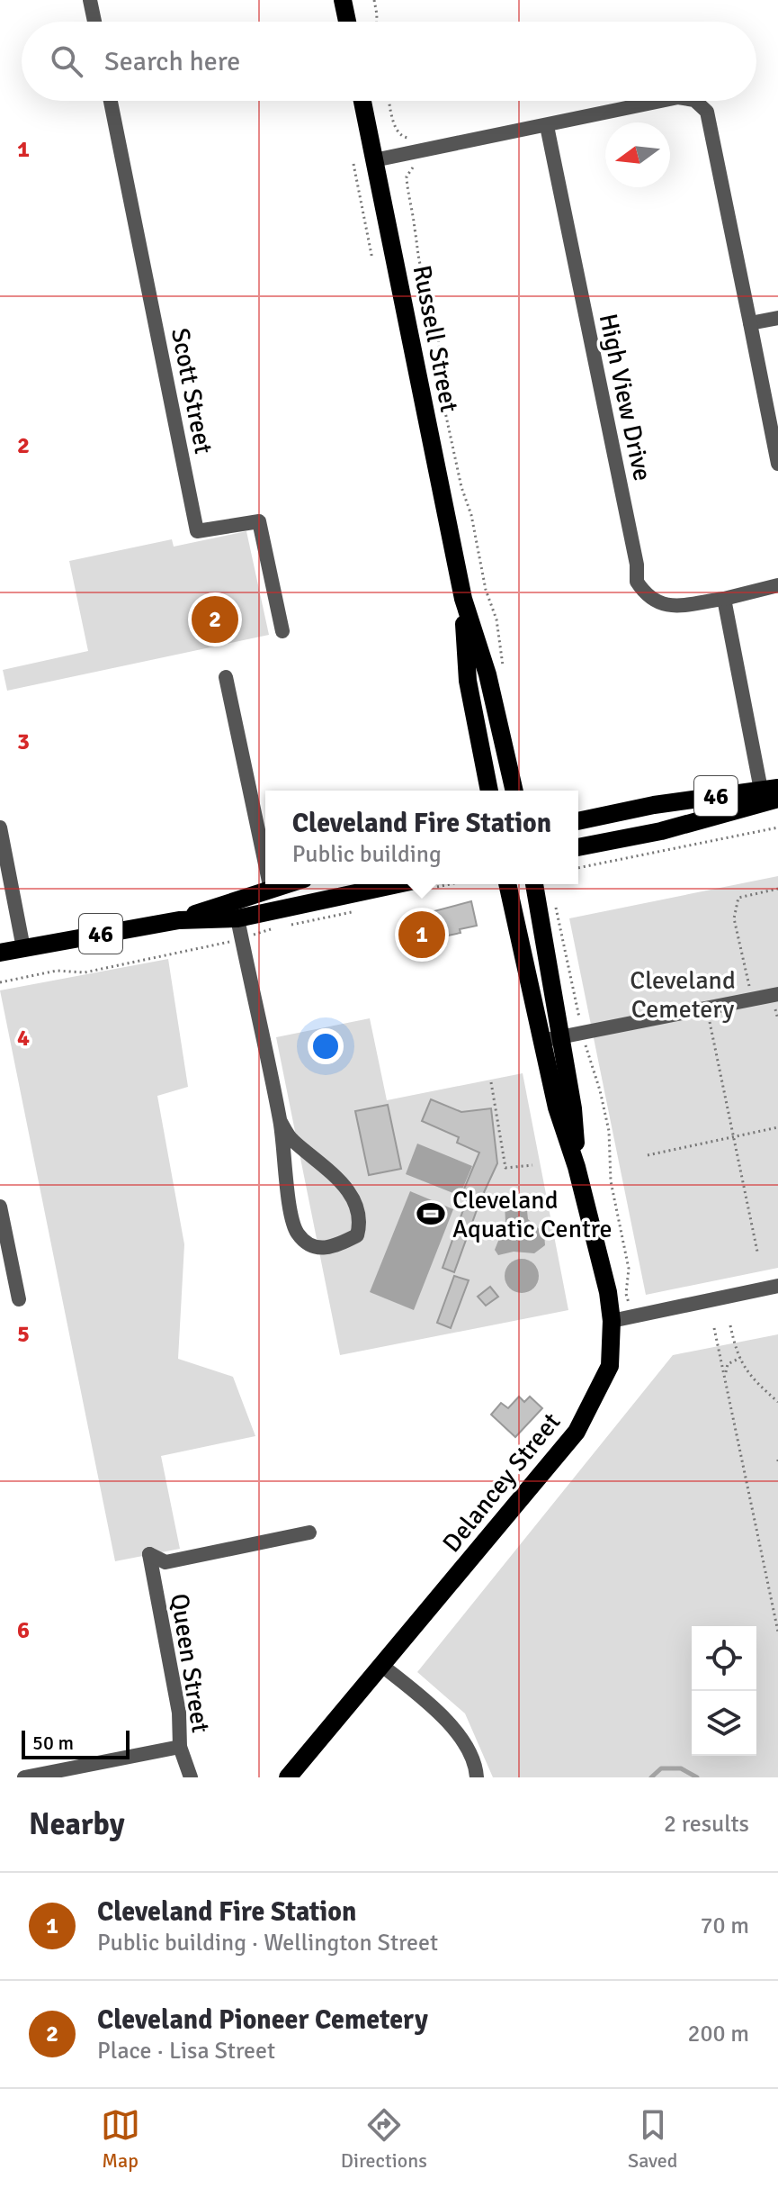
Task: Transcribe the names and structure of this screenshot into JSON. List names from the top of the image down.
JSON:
{
  "streets": {
    "main road": ["Russell Street", "46", "Delancey Street"],
    "street": ["Scott Street", "High View Drive", "Queen Street"]
  },
  "parks": ["Cleveland Cemetery"],
  "places": {
    "sports": ["Cleveland Aquatic Centre"]
  },
  "scale_bar": "50 m",
  "north": "left",
  "page": {
    "search": "Search here",
    "pins": ["2", "1"],
    "popup": ["Cleveland Fire Station", "Public building"],
    "scale": "50 m",
    "heading": ["Nearby", "2 results"],
    "list": [
      {
        "mark": "1",
        "name": "Cleveland Fire Station",
        "note": "Public building · Wellington Street",
        "value": "70 m"
      },
      {
        "mark": "2",
        "name": "Cleveland Pioneer Cemetery",
        "note": "Place · Lisa Street",
        "value": "200 m"
      }
    ],
    "nav": ["Map", "Directions", "Saved"]
  },
  "grid": {
    "rows": [
      "1",
      "2",
      "3",
      "4",
      "5",
      "6"
    ]
  }
}
